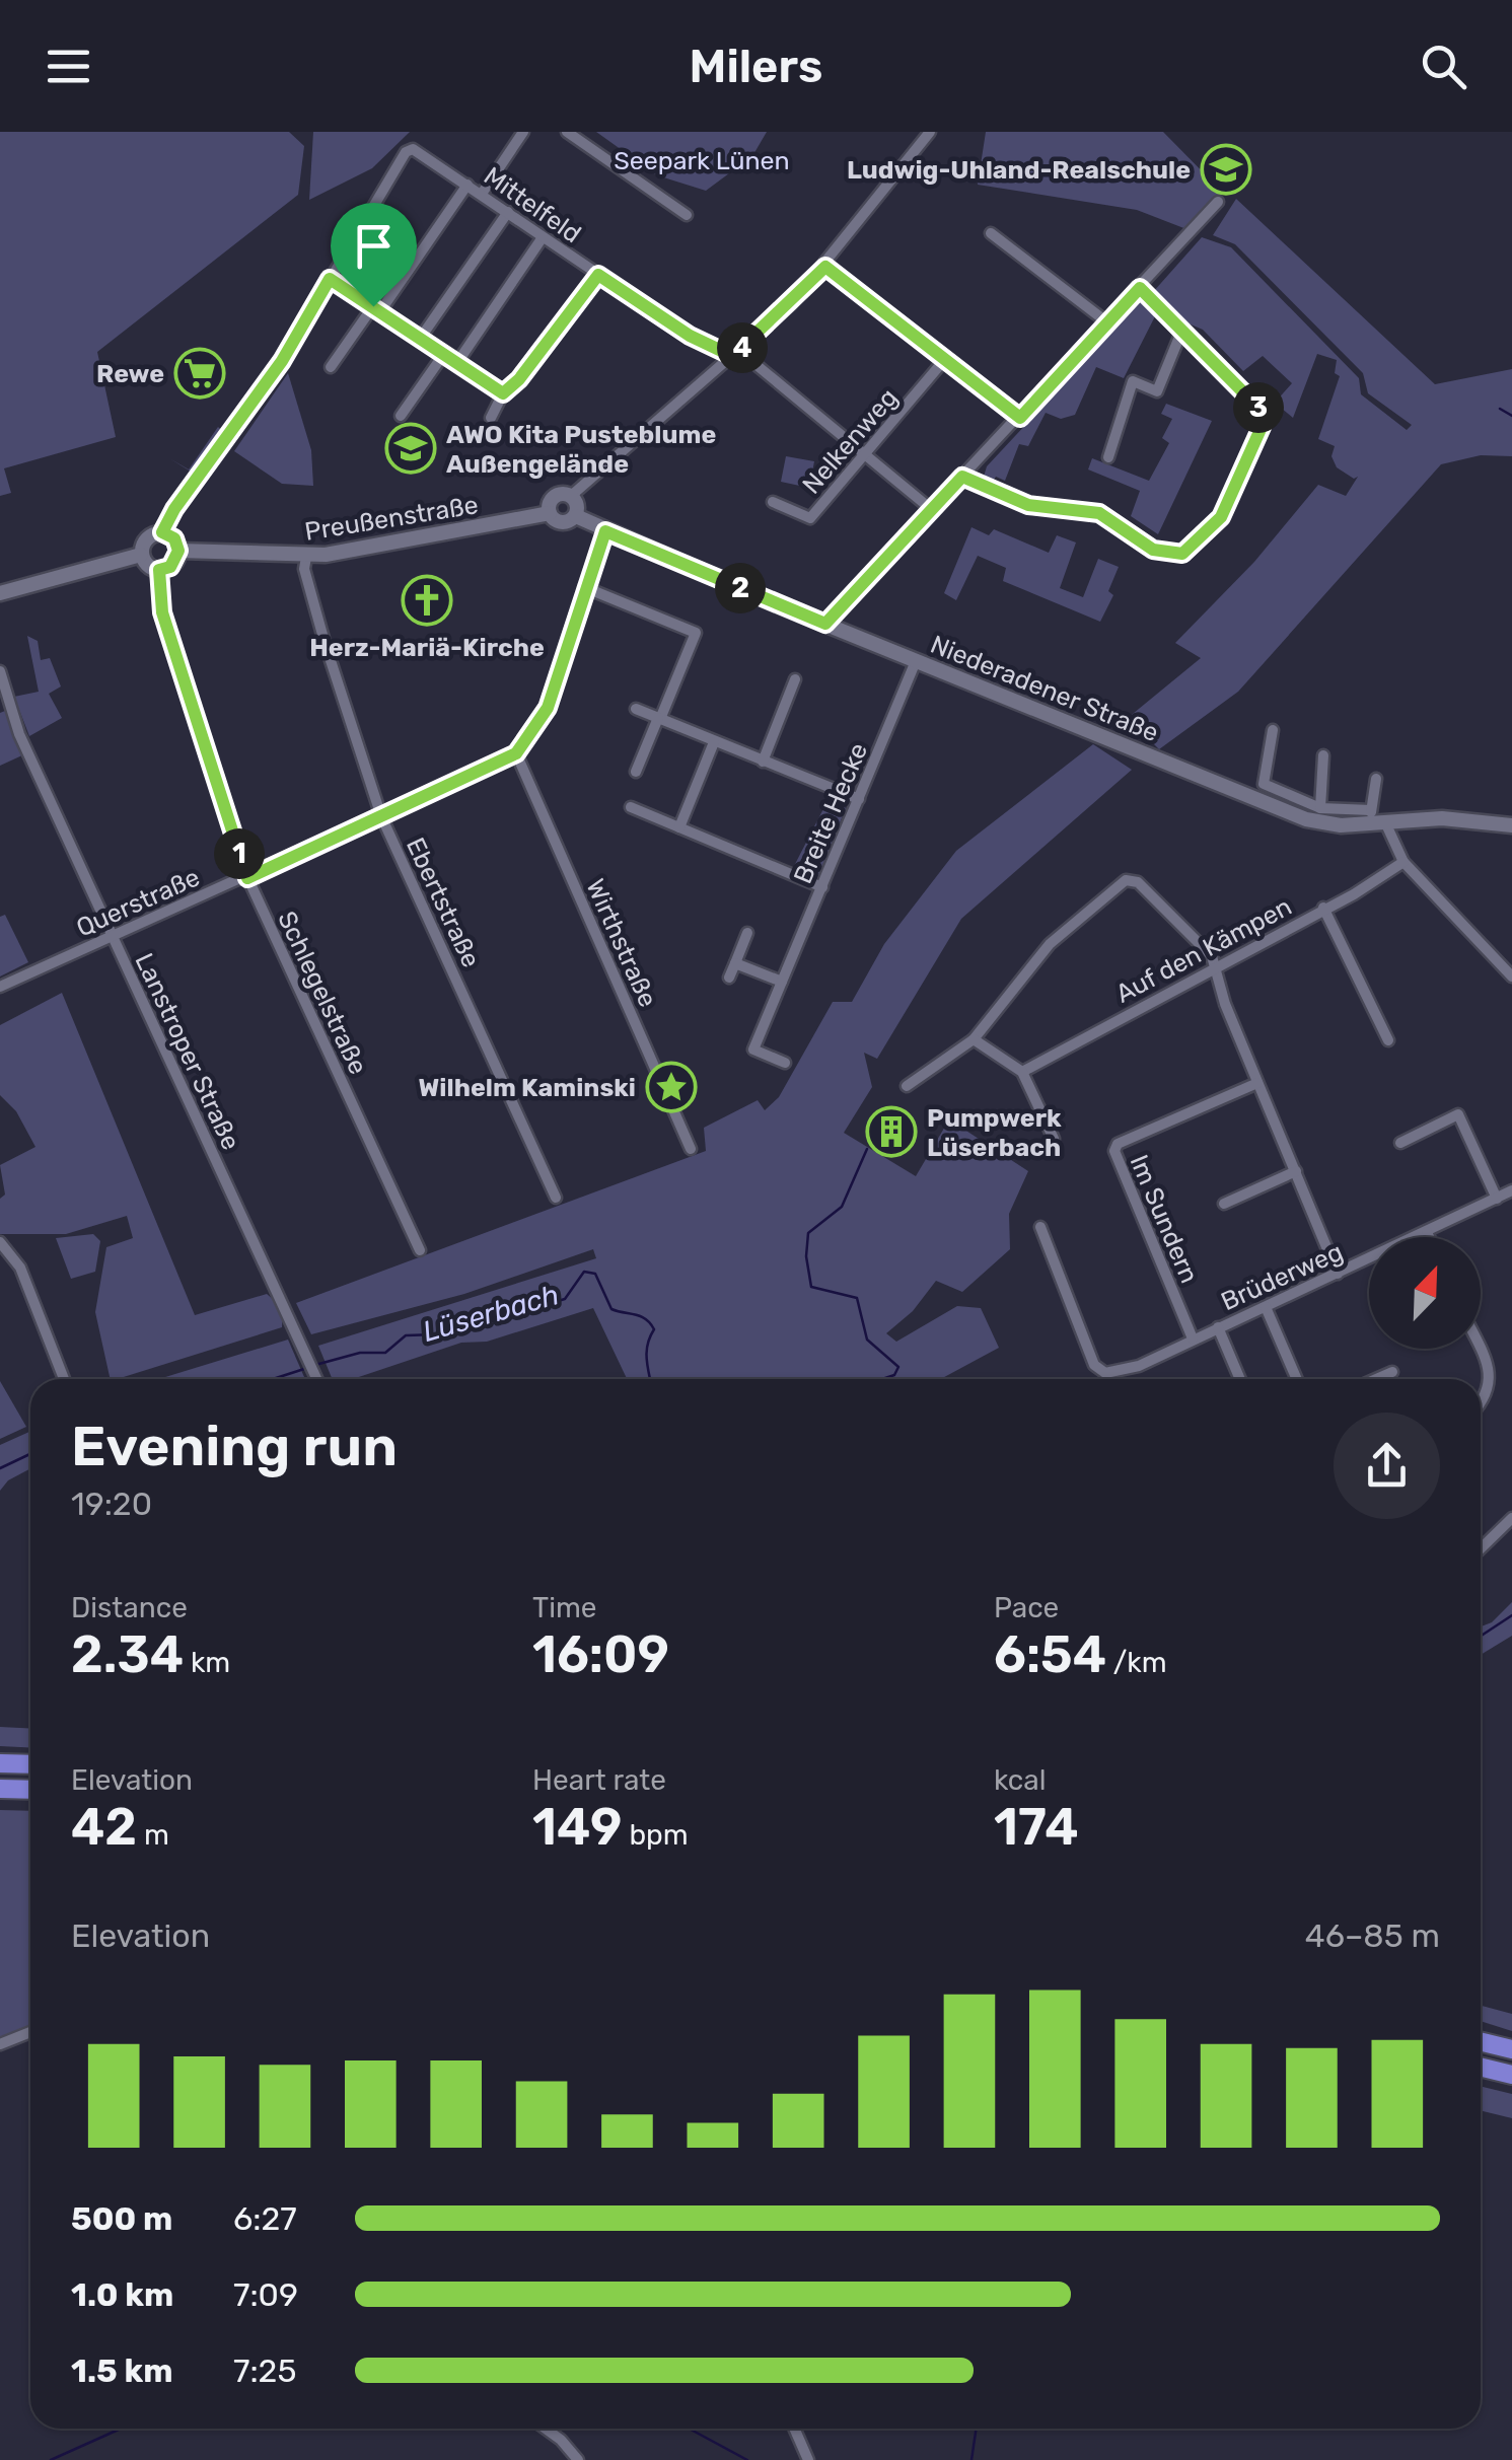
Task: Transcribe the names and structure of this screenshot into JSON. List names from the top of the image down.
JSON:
{
  "streets": {
    "street": [
      "Mittelfeld",
      "Nelkenweg",
      "Preußenstraße",
      "Niederadener Straße",
      "Breite Hecke",
      "Querstraße",
      "Ebertstraße",
      "Wirthstraße",
      "Auf den Kämpen",
      "Schlegelstraße",
      "Lanstroper Straße",
      "Im Sundern",
      "Brüderweg"
    ]
  },
  "crossings": [
    ["Mittelfeld", "Nelkenweg"],
    ["Preußenstraße", "Niederadener Straße"],
    ["Preußenstraße", "Ebertstraße"],
    ["Preußenstraße", "Schlegelstraße"],
    ["Niederadener Straße", "Breite Hecke"],
    ["Querstraße", "Ebertstraße"],
    ["Querstraße", "Wirthstraße"],
    ["Querstraße", "Schlegelstraße"],
    ["Querstraße", "Lanstroper Straße"],
    ["Im Sundern", "Brüderweg"]
  ],
  "water": ["Lüserbach"],
  "parks": ["Seepark Lünen"],
  "places": {
    "school or university": ["Ludwig-Uhland-Realschule", "AWO Kita Pusteblume Außengelände"],
    "supermarket": ["Rewe"],
    "church": ["Herz-Mariä-Kirche"],
    "place": ["Wilhelm Kaminski"],
    "building": ["Pumpwerk Lüserbach"]
  },
  "north": "top right",
  "page": {
    "header": "Milers",
    "pins": [
      "4",
      "3",
      "2",
      "1"
    ],
    "heading": ["Evening run", "19:20"],
    "stats": [
      ["Distance", "2.34 km"],
      ["Time", "16:09"],
      ["Pace", "6:54 /km"],
      ["Elevation", "42 m"],
      ["Heart rate", "149 bpm"],
      ["kcal", "174"]
    ],
    "chart": ["Elevation", "46–85 m"],
    "list": [
      {
        "name": "500 m",
        "note": "6:27"
      },
      {
        "name": "1.0 km",
        "note": "7:09"
      },
      {
        "name": "1.5 km",
        "note": "7:25"
      }
    ]
  }
}
